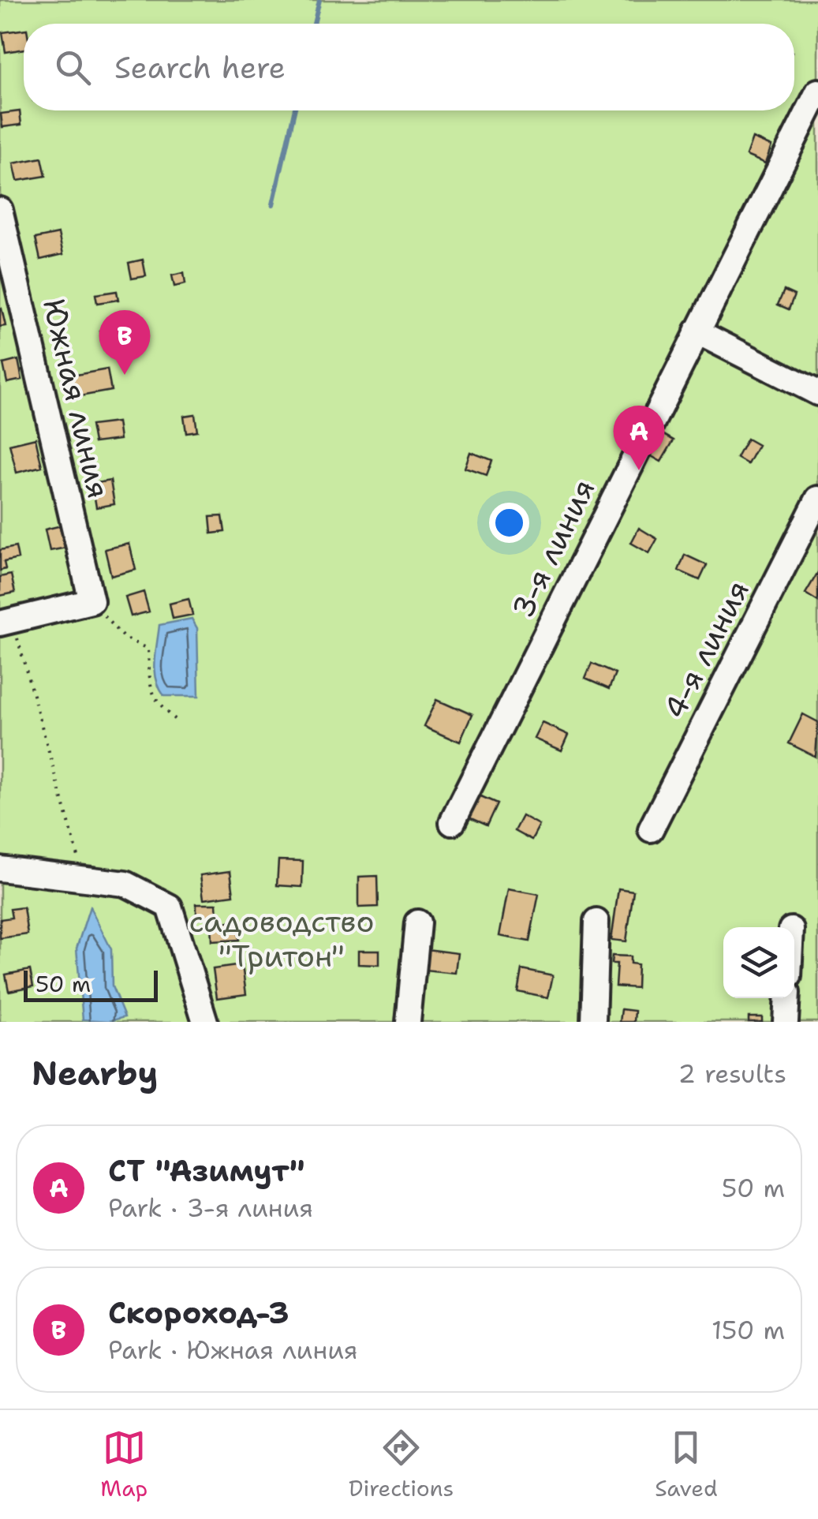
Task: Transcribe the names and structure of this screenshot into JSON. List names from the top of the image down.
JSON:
{
  "streets": {
    "street": ["Южная линия", "3-я линия", "4-я линия"]
  },
  "parks": ["садоводство \"Тритон\""],
  "scale_bar": "50 m",
  "page": {
    "search": "Search here",
    "pins": ["B", "A"],
    "scale": "50 m",
    "heading": ["Nearby", "2 results"],
    "list": [
      {
        "mark": "A",
        "name": "СТ \"Азимут\"",
        "note": "Park · 3-я линия",
        "value": "50 m"
      },
      {
        "mark": "B",
        "name": "Скороход-3",
        "note": "Park · Южная линия",
        "value": "150 m"
      }
    ],
    "nav": ["Map", "Directions", "Saved"]
  }
}
